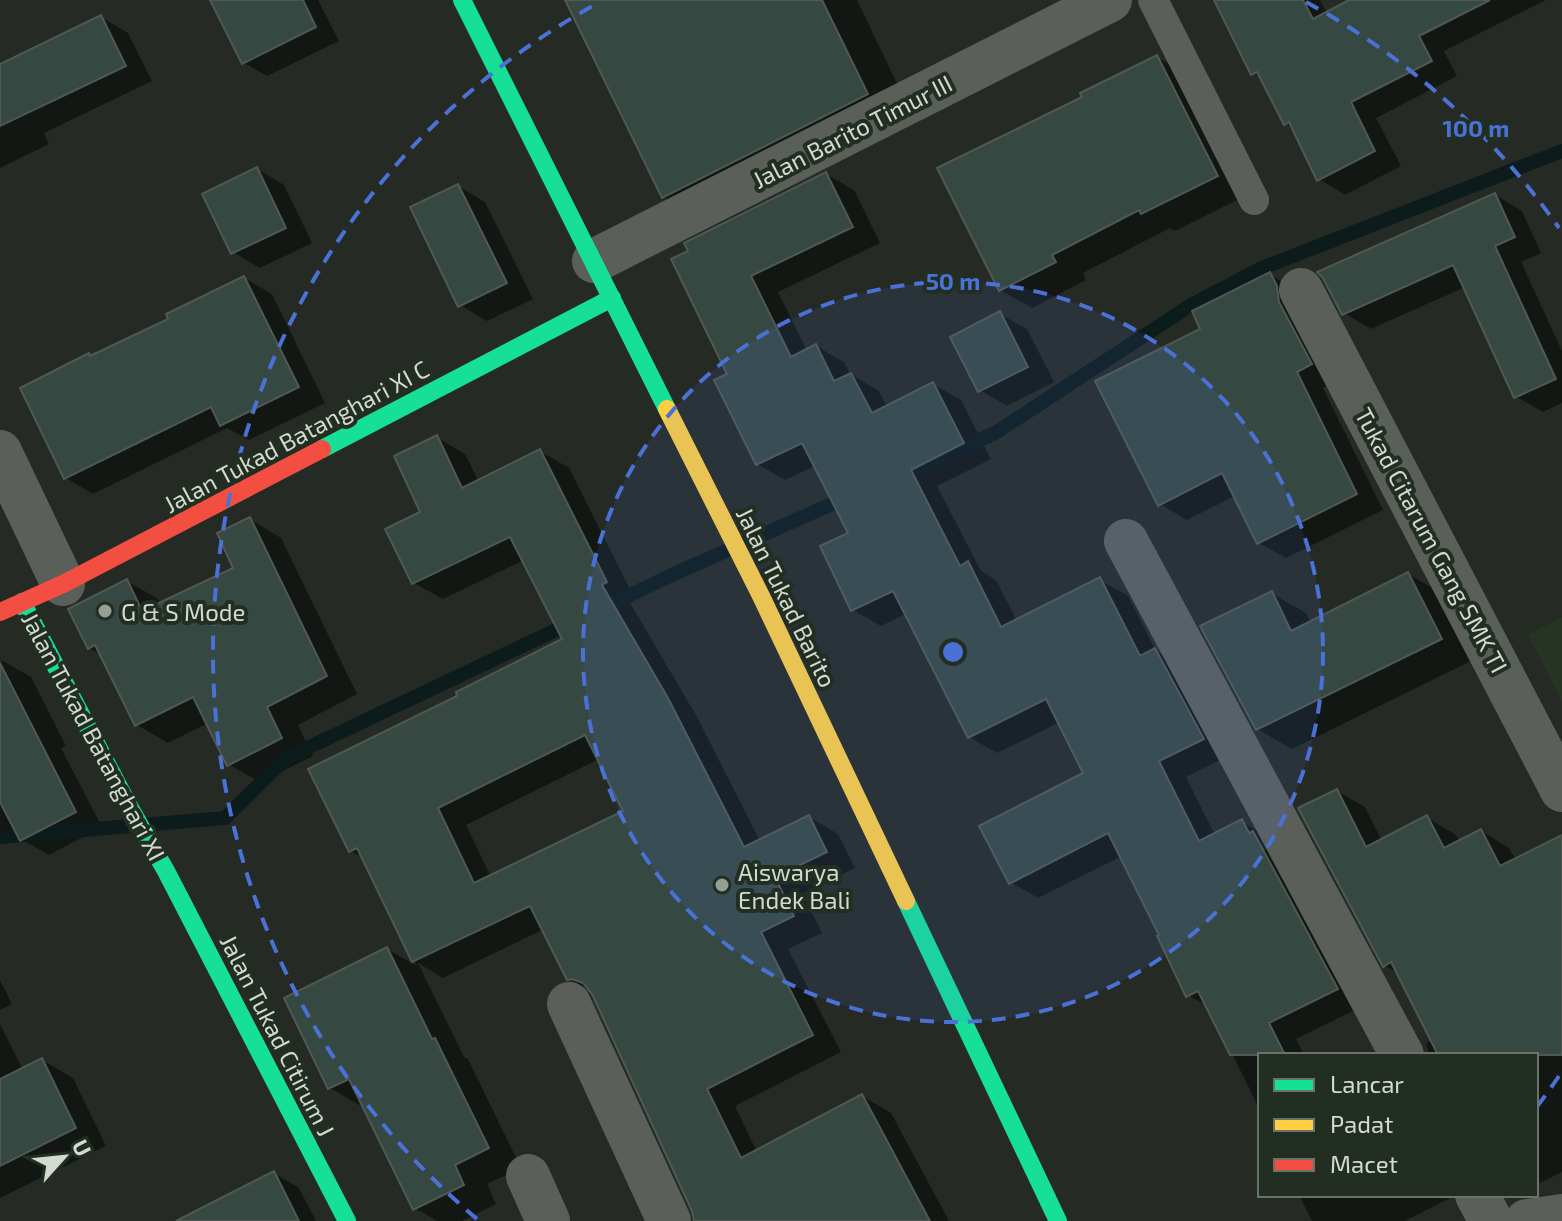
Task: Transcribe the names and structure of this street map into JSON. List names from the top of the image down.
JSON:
{
  "streets": {
    "street": [
      "Jalan Barito Timur III",
      "Jalan Tukad Batanghari XI C",
      "Tukad Citarum Gang SMK TI",
      "Jalan Tukad Barito",
      "Jalan Tukad Batanghari XI",
      "Jalan Tukad Citirum J"
    ]
  },
  "crossings": [
    ["Jalan Barito Timur III", "Jalan Tukad Batanghari XI C"],
    ["Jalan Barito Timur III", "Jalan Tukad Barito"],
    ["Jalan Tukad Batanghari XI C", "Jalan Tukad Barito"],
    ["Jalan Tukad Batanghari XI C", "Jalan Tukad Batanghari XI"],
    ["Jalan Tukad Batanghari XI", "Jalan Tukad Citirum J"]
  ],
  "places": ["G & S Mode", "Aiswarya Endek Bali"],
  "legend": ["Lancar", "Padat", "Macet"],
  "north": "top right",
  "rings": ["100 m", "50 m"]
}
